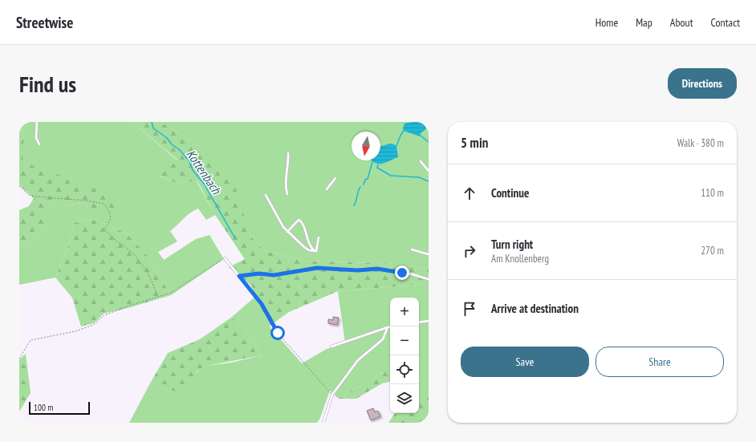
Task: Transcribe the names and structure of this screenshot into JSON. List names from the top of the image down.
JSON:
{
  "water": ["Kottenbach"],
  "scale_bar": "100 m",
  "north": "bottom",
  "page": {
    "header": "Streetwise",
    "nav": [
      "Home",
      "Map",
      "About",
      "Contact"
    ],
    "buttons": [
      "Directions",
      ["Save", "Share"]
    ],
    "title": "Find us",
    "heading": ["5 min", "Walk · 380 m"],
    "list": [
      ["Continue", "110 m"],
      ["Turn right", "Am Knollenberg", "270 m"],
      "Arrive at destination"
    ],
    "map_buttons": ["+", "−"],
    "scale": "100 m"
  }
}
